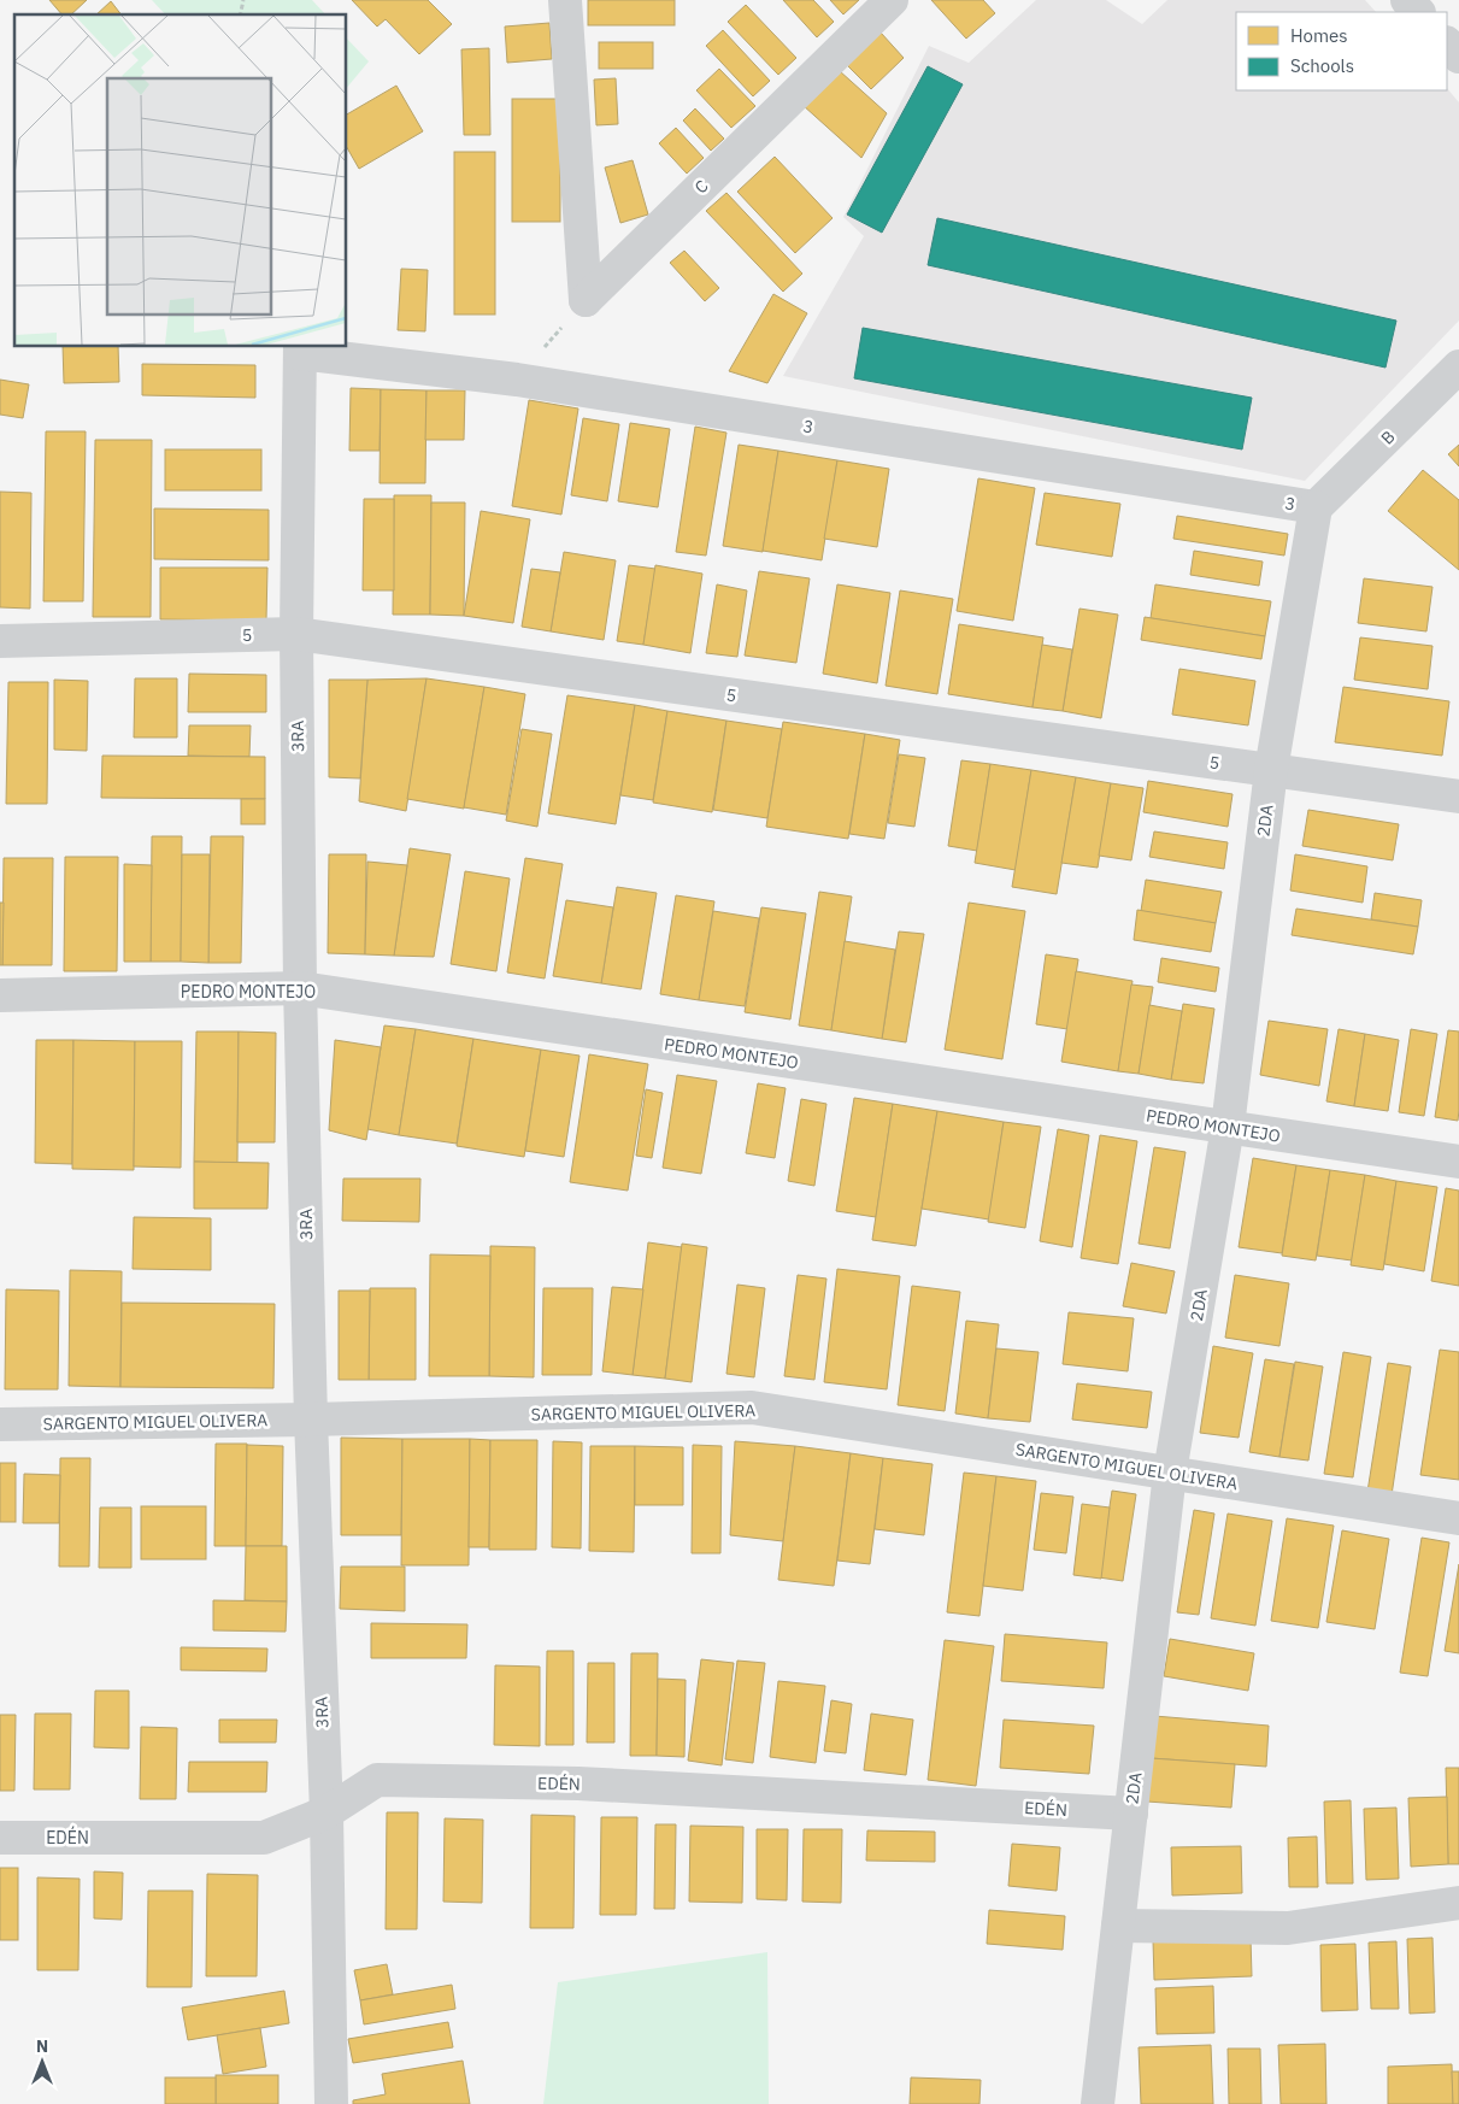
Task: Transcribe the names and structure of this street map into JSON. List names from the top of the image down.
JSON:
{
  "streets": {
    "street": [
      "C",
      "3",
      "B",
      "5",
      "3RA",
      "2DA",
      "PEDRO MONTEJO",
      "SARGENTO MIGUEL OLIVERA",
      "EDÉN"
    ]
  },
  "crossings": [
    ["3", "B"],
    ["3", "3RA"],
    ["3", "2DA"],
    ["B", "2DA"],
    ["5", "3RA"],
    ["5", "2DA"],
    ["3RA", "PEDRO MONTEJO"],
    ["3RA", "SARGENTO MIGUEL OLIVERA"],
    ["3RA", "EDÉN"],
    ["2DA", "PEDRO MONTEJO"],
    ["2DA", "SARGENTO MIGUEL OLIVERA"],
    ["2DA", "EDÉN"]
  ],
  "legend": ["Homes", "Schools"],
  "north": "top"
}
